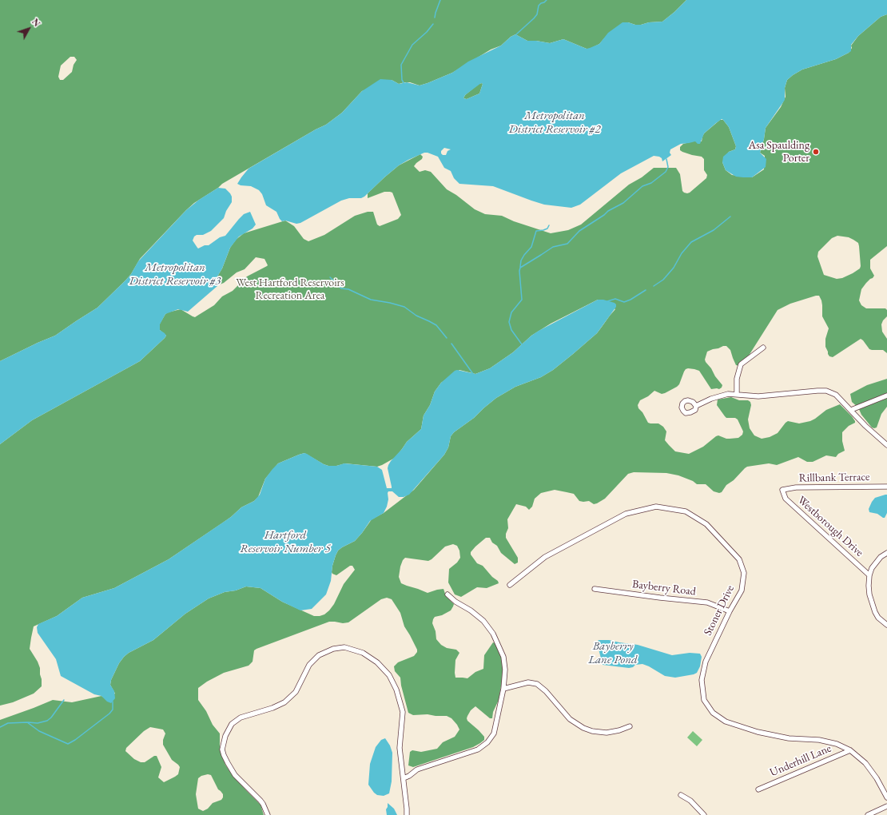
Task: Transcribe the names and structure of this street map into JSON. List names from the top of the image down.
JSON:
{
  "streets": {
    "street": [
      "Rillbank Terrace",
      "Westborough Drive",
      "Bayberry Road",
      "Stoner Drive",
      "Underhill Lane"
    ]
  },
  "crossings": [
    ["Rillbank Terrace", "Westborough Drive"],
    ["Bayberry Road", "Stoner Drive"],
    ["Stoner Drive", "Underhill Lane"]
  ],
  "water": [
    "Metropolitan District Reservoir #2",
    "Metropolitan District Reservoir #3",
    "Hartford Reservoir Number 5",
    "Bayberry Lane Pond"
  ],
  "parks": ["West Hartford Reservoirs Recreation Area"],
  "places": ["Asa Spaulding Porter"],
  "north": "top right"
}
